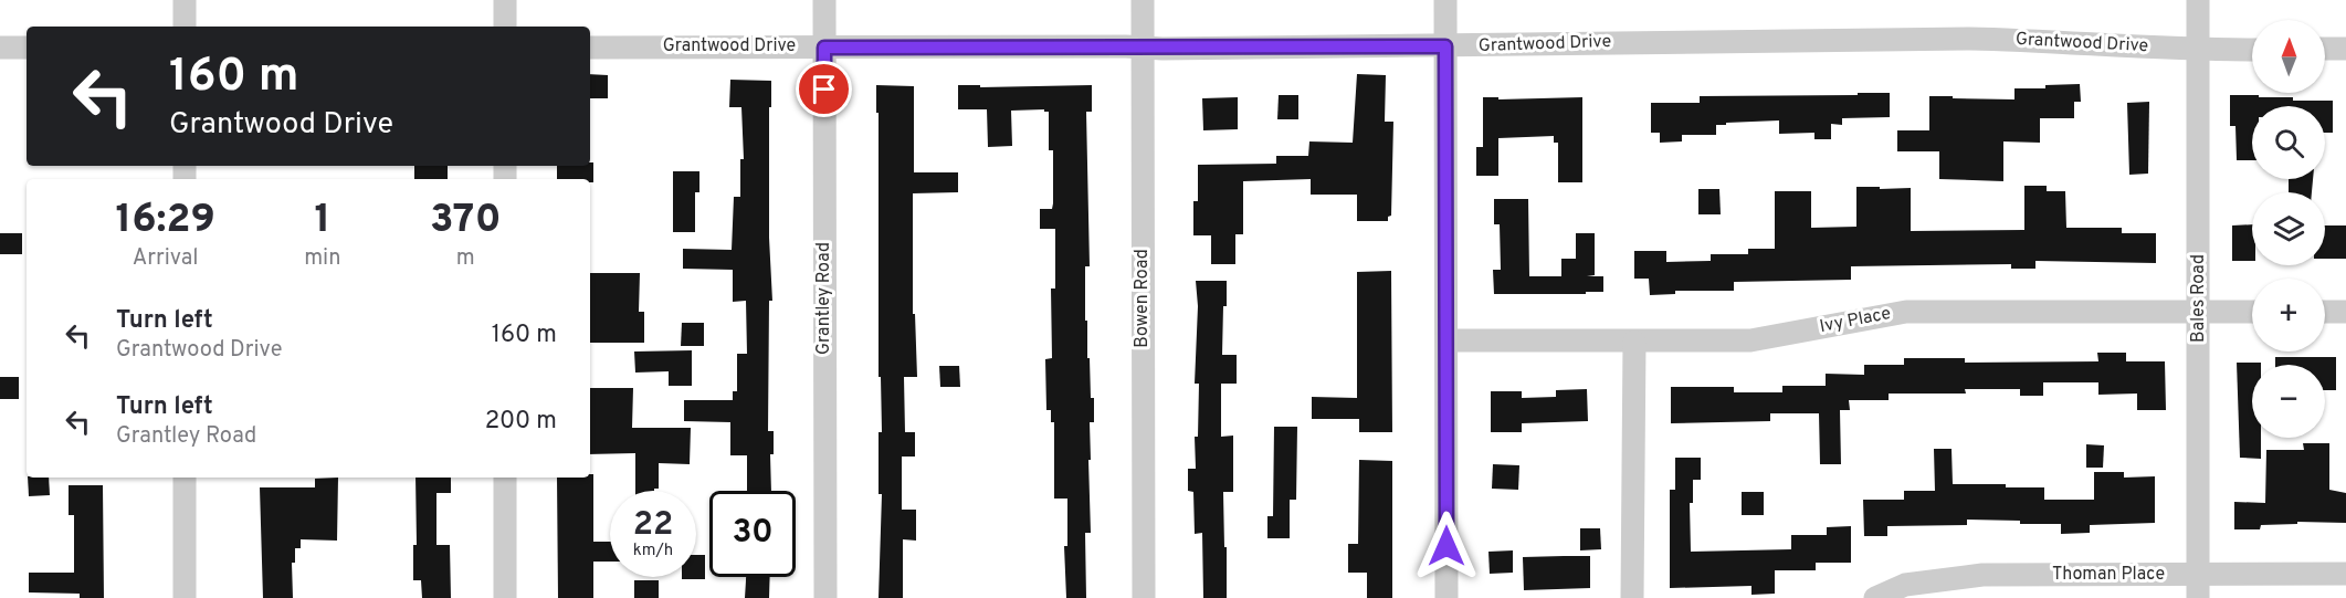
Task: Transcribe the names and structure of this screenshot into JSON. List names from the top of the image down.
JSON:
{
  "streets": {
    "street": [
      "Grantwood Drive",
      "Grantley Road",
      "Bowen Road",
      "Bales Road",
      "Ivy Place",
      "Thoman Place"
    ]
  },
  "crossings": [
    ["Grantwood Drive", "Grantley Road"],
    ["Grantwood Drive", "Bowen Road"],
    ["Grantwood Drive", "Bales Road"],
    ["Bales Road", "Ivy Place"],
    ["Bales Road", "Thoman Place"]
  ],
  "north": "top",
  "page": {
    "map_buttons": ["+", "−"],
    "turn": ["160 m", "Grantwood Drive"],
    "eta": [
      "16:29",
      "Arrival",
      "1",
      "min",
      "370",
      "m"
    ],
    "list": [
      {
        "name": "Turn left",
        "note": "Grantwood Drive",
        "value": "160 m"
      },
      {
        "name": "Turn left",
        "note": "Grantley Road",
        "value": "200 m"
      }
    ],
    "speed": "22 km/h",
    "limit": "30"
  }
}
